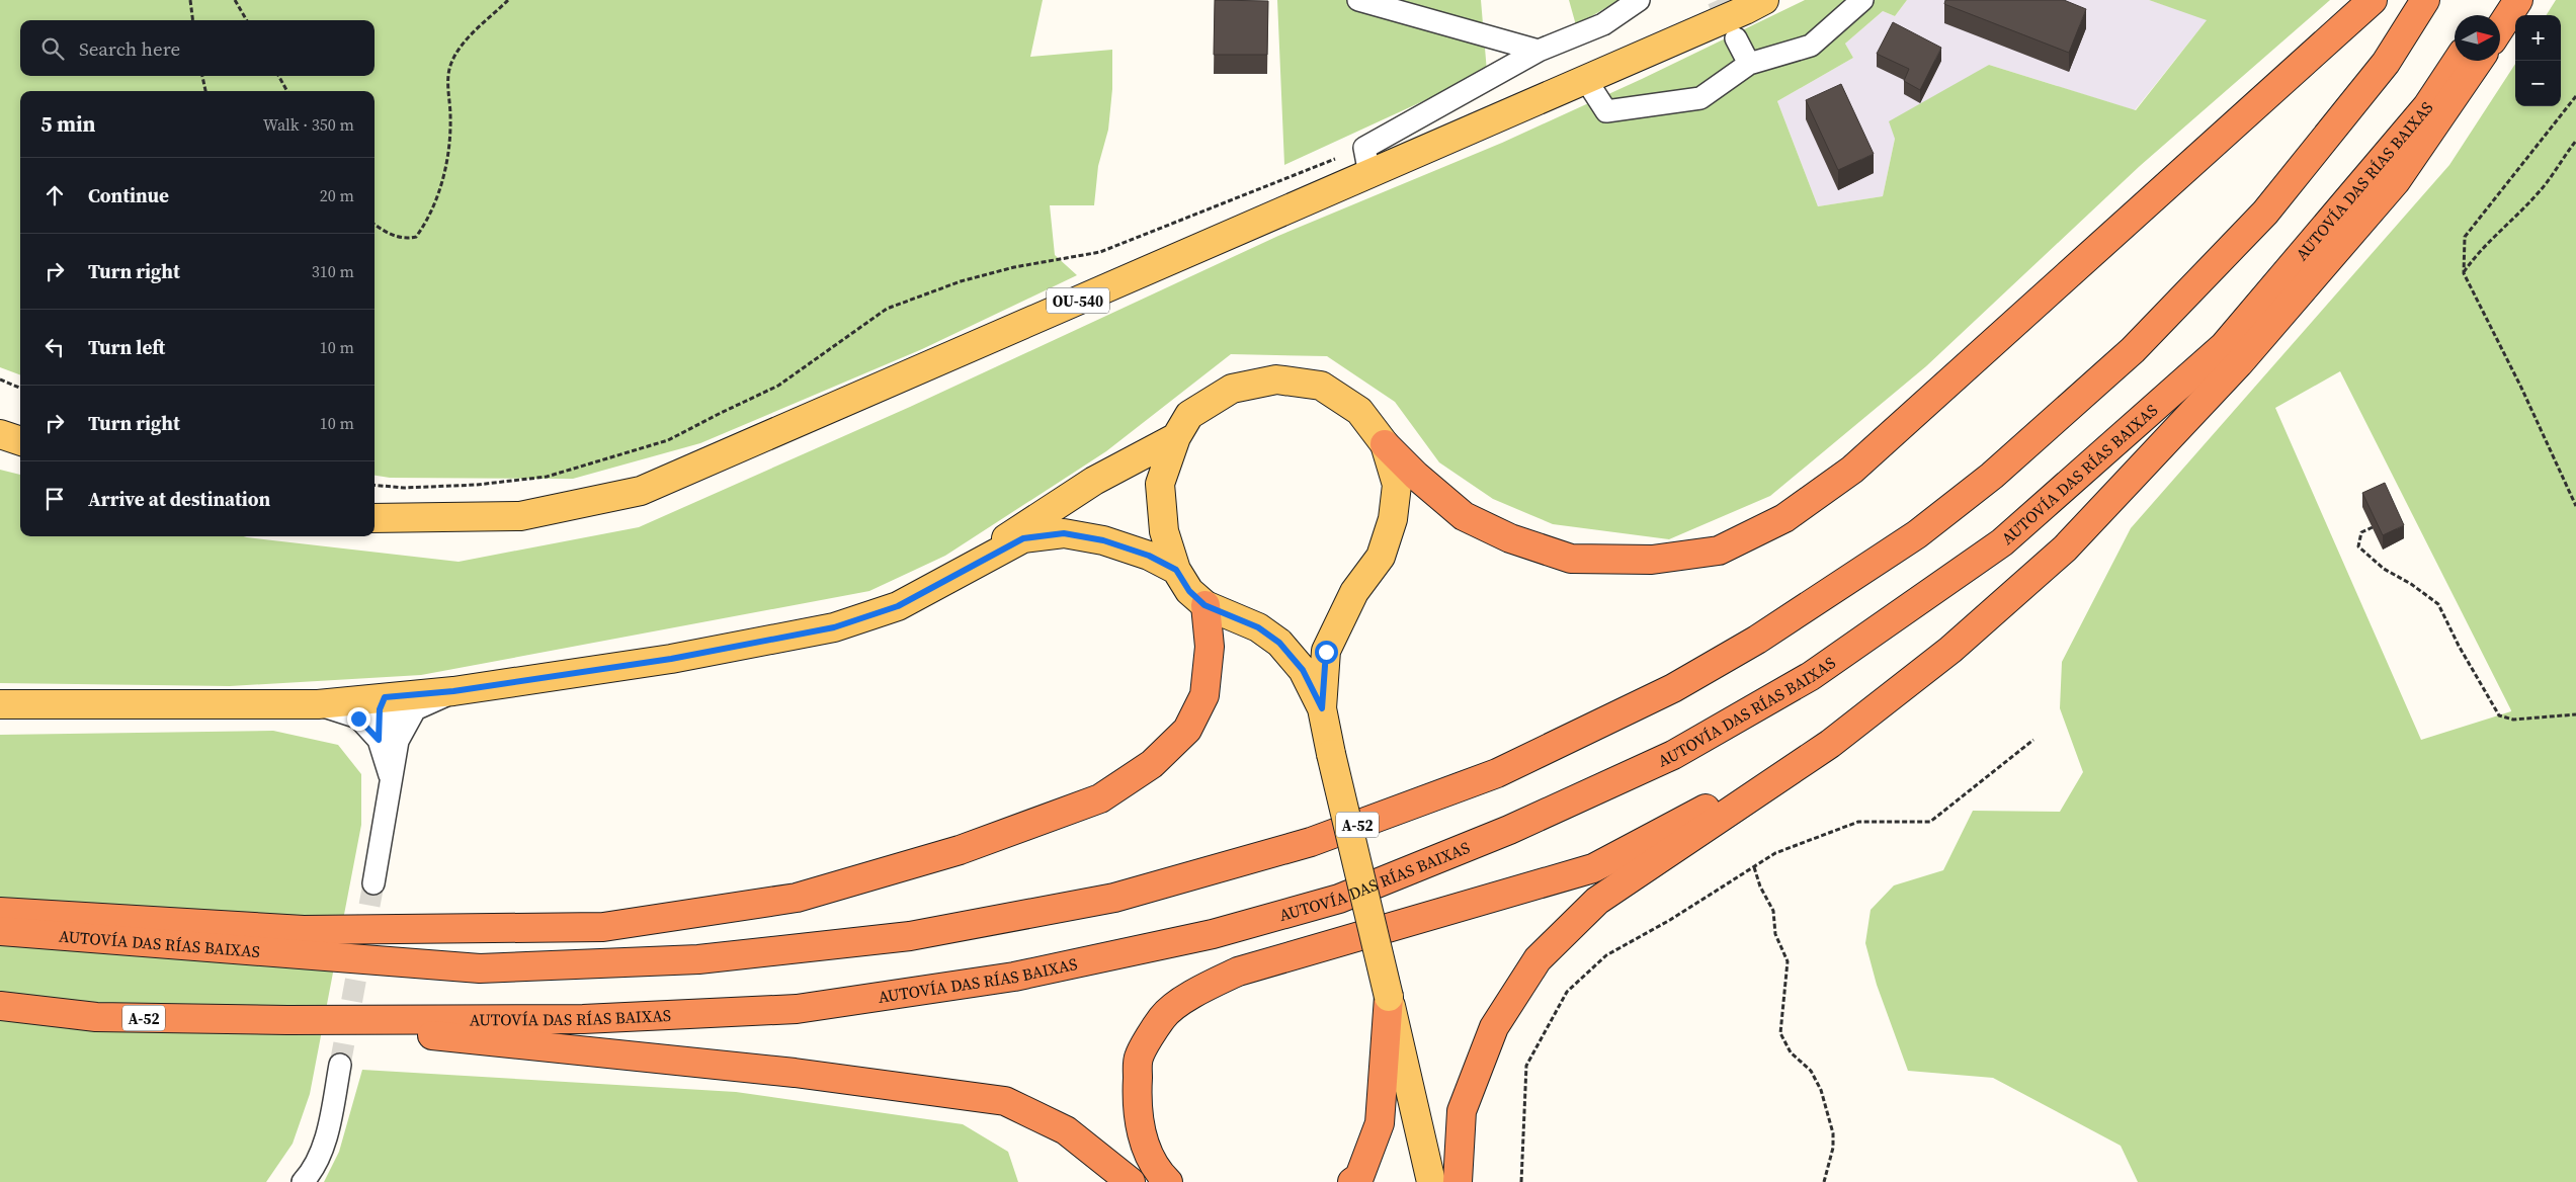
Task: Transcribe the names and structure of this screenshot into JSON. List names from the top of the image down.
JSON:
{
  "streets": {
    "highway": ["AUTOVÍA DAS RÍAS BAIXAS", "A-52"],
    "main road": ["OU-540"]
  },
  "north": "right",
  "page": {
    "map_buttons": ["+", "−"],
    "search": "Search here",
    "heading": ["5 min", "Walk · 350 m"],
    "list": [
      ["Continue", "20 m"],
      ["Turn right", "310 m"],
      ["Turn left", "10 m"],
      ["Turn right", "10 m"],
      "Arrive at destination"
    ]
  }
}
